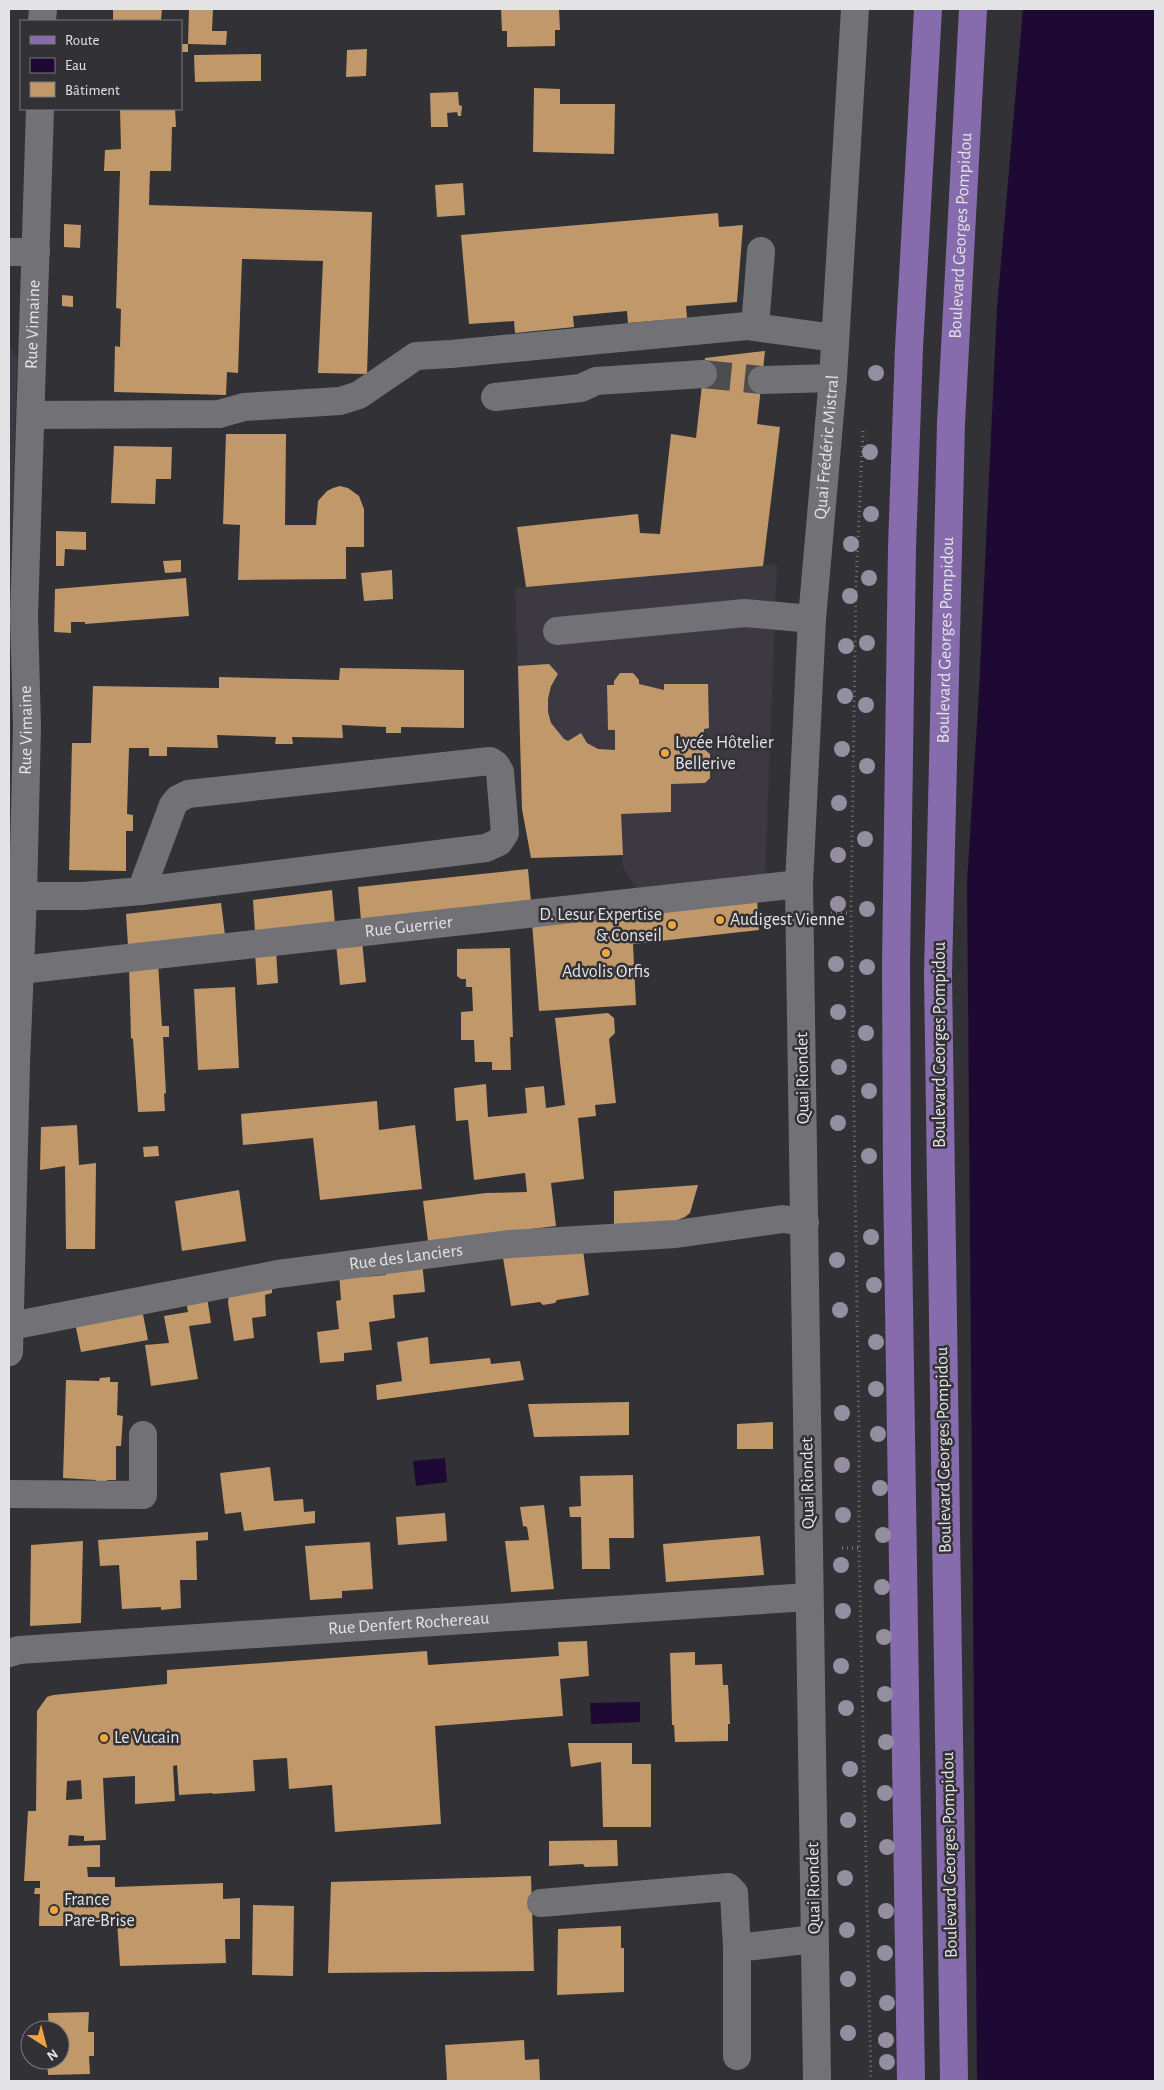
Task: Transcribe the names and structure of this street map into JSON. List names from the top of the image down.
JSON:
{
  "streets": {
    "main road": ["Boulevard Georges Pompidou"],
    "street": [
      "Rue Vimaine",
      "Quai Frédéric Mistral",
      "Rue Guerrier",
      "Quai Riondet",
      "Rue des Lanciers",
      "Rue Denfert Rochereau"
    ]
  },
  "crossings": [
    ["Rue Vimaine", "Rue Guerrier"],
    ["Rue Vimaine", "Rue des Lanciers"],
    ["Quai Frédéric Mistral", "Rue Guerrier"],
    ["Quai Frédéric Mistral", "Quai Riondet"],
    ["Rue Guerrier", "Quai Riondet"],
    ["Quai Riondet", "Rue des Lanciers"],
    ["Quai Riondet", "Rue Denfert Rochereau"]
  ],
  "places": [
    "Lycée Hôtelier Bellerive",
    "Audigest Vienne",
    "D. Lesur Expertise & Conseil",
    "Advolis Orfis",
    "Le Vucain",
    "France Pare-Brise"
  ],
  "legend": ["Route", "Eau", "Bâtiment"],
  "north": "bottom right"
}
